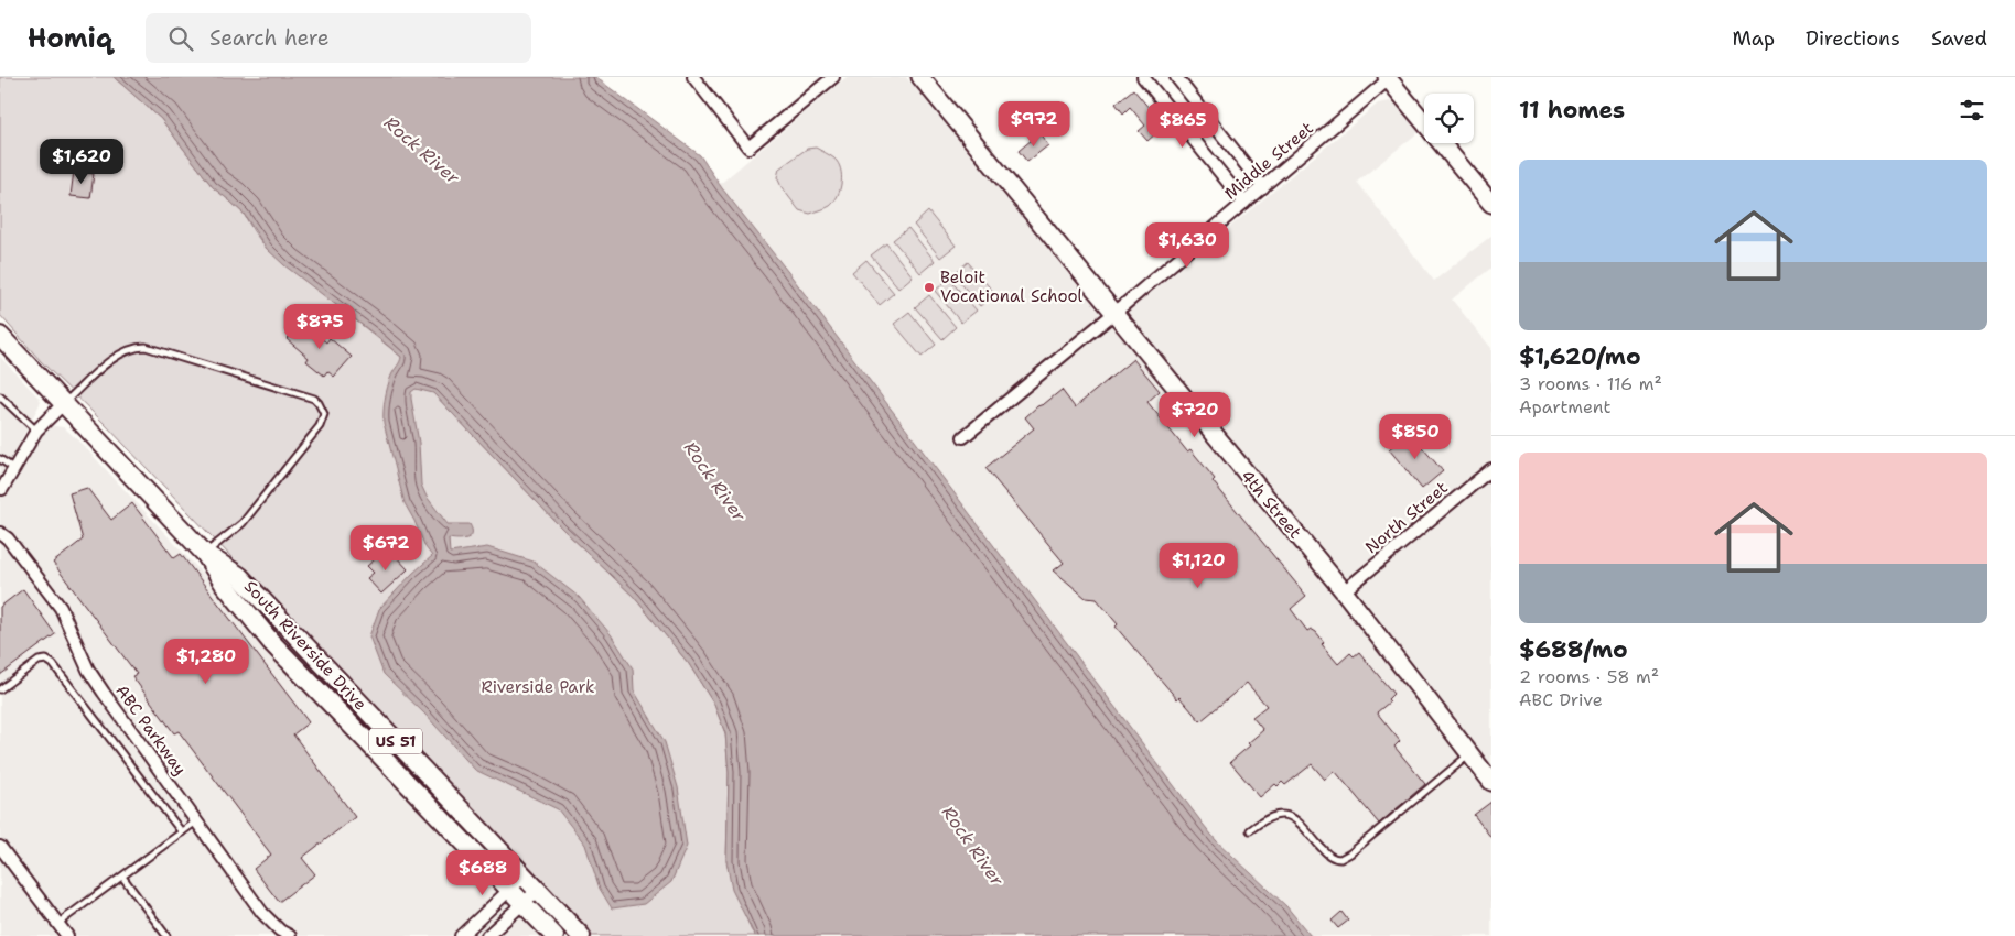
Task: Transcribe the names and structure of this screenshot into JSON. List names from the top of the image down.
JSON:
{
  "streets": {
    "main road": ["South Riverside Drive", "US 51"],
    "street": [
      "Middle Street",
      "4th Street",
      "North Street",
      "ABC Parkway"
    ]
  },
  "crossings": [
    ["Middle Street", "4th Street"],
    ["4th Street", "North Street"]
  ],
  "water": ["Rock River"],
  "parks": ["Riverside Park"],
  "places": ["Beloit Vocational School"],
  "page": {
    "header": "Homiq",
    "search": "Search here",
    "nav": ["Map", "Directions", "Saved"],
    "heading": "11 homes",
    "price": [
      "$972",
      "$865",
      "$1,620",
      "$1,630",
      "$875",
      "$720",
      "$850",
      "$672",
      "$1,120",
      "$1,280",
      "$688"
    ],
    "list": [
      {
        "name": "$1,620/mo",
        "note": "3 rooms · 116 m² · Apartment"
      },
      {
        "name": "$688/mo",
        "note": "2 rooms · 58 m² · ABC Drive"
      }
    ]
  }
}
